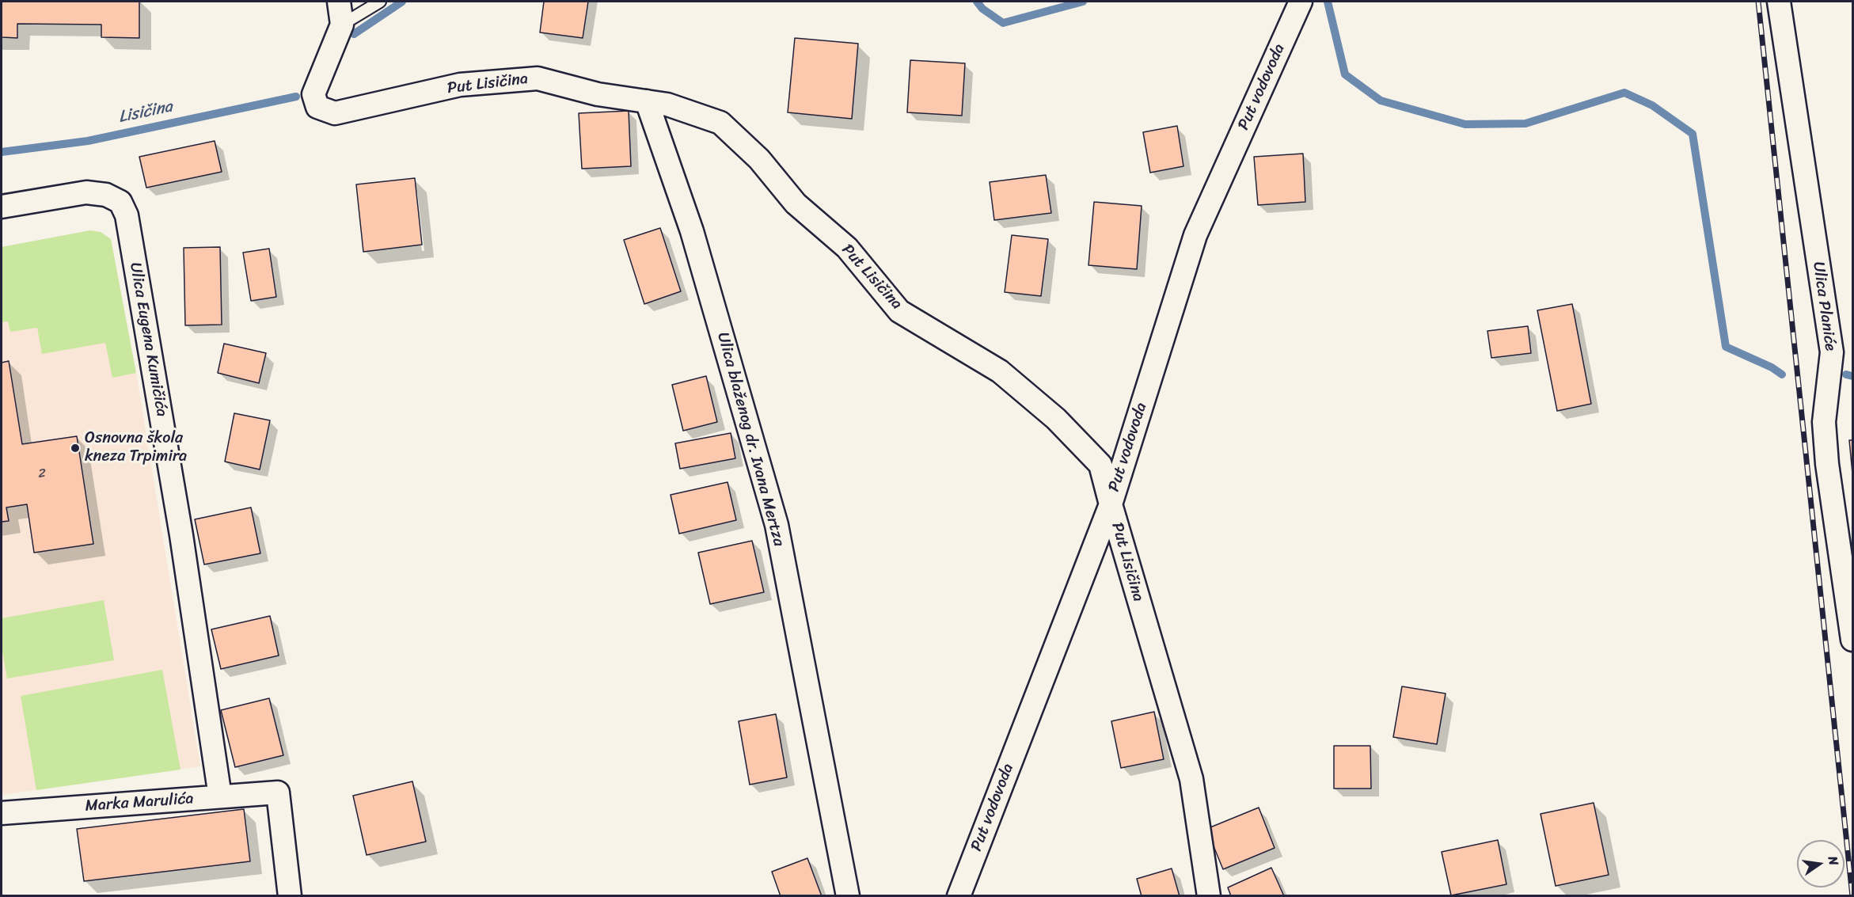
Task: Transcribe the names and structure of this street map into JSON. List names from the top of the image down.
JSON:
{
  "streets": {
    "street": [
      "Put Lisičina",
      "Put vodovoda",
      "Ulica Planiće",
      "Ulica Eugena Kumičića",
      "Ulica blaženog dr. Ivana Mertza",
      "Marka Marulića"
    ]
  },
  "crossings": [
    ["Put Lisičina", "Put vodovoda"],
    ["Put Lisičina", "Ulica blaženog dr. Ivana Mertza"],
    ["Ulica Eugena Kumičića", "Marka Marulića"]
  ],
  "water": ["Lisičina"],
  "places": ["Osnovna škola kneza Trpimira"],
  "house_numbers": ["2"],
  "north": "right"
}
